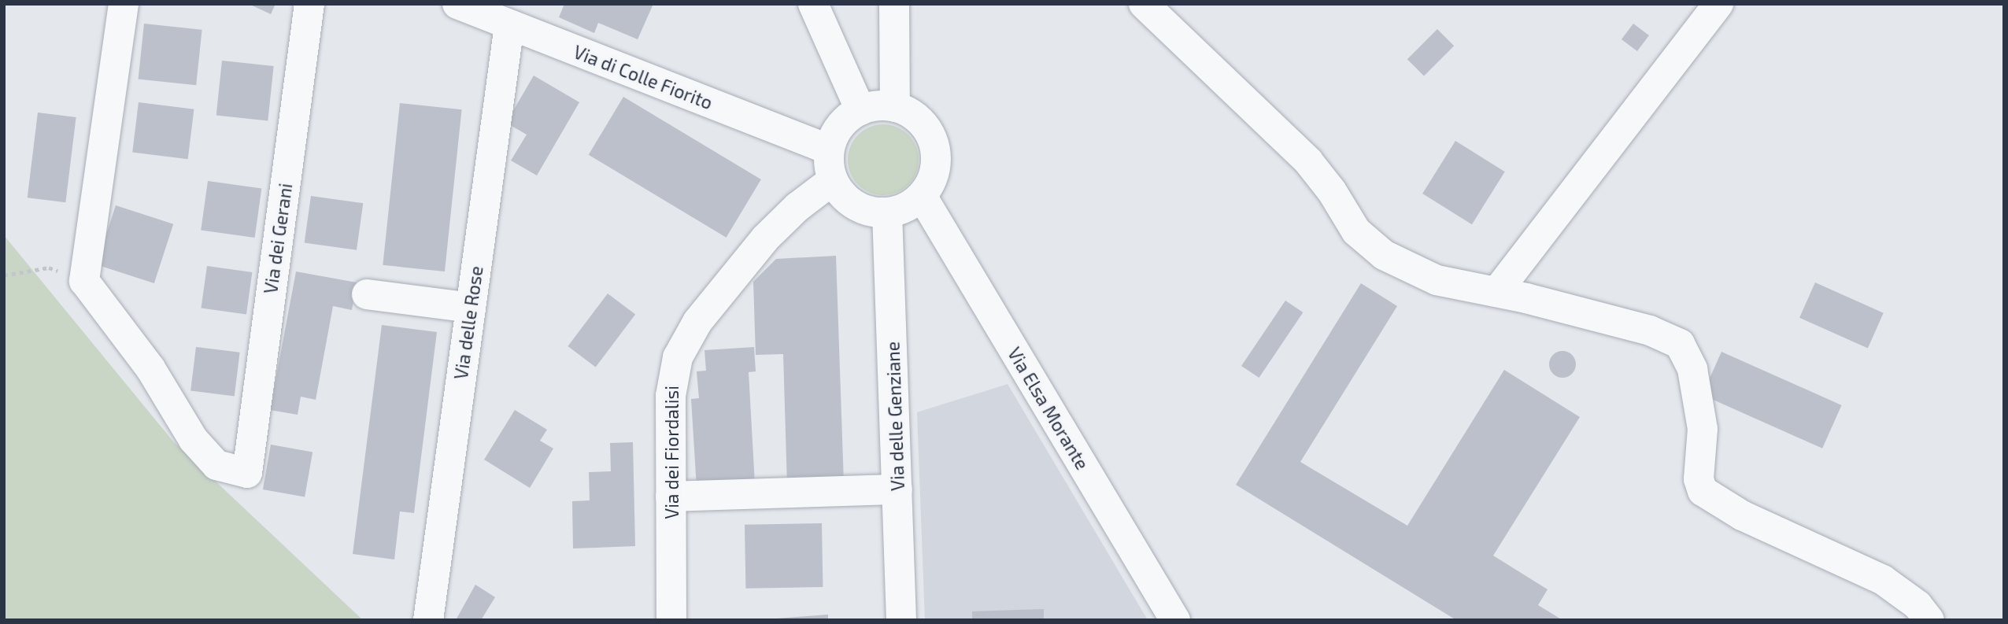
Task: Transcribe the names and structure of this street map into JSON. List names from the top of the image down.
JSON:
{
  "streets": {
    "street": [
      "Via di Colle Fiorito",
      "Via dei Gerani",
      "Via delle Rose",
      "Via Elsa Morante",
      "Via delle Genziane",
      "Via dei Fiordalisi"
    ]
  },
  "crossings": [
    ["Via di Colle Fiorito", "Via delle Rose"],
    ["Via di Colle Fiorito", "Via Elsa Morante"],
    ["Via di Colle Fiorito", "Via delle Genziane"],
    ["Via di Colle Fiorito", "Via dei Fiordalisi"],
    ["Via Elsa Morante", "Via delle Genziane"],
    ["Via Elsa Morante", "Via dei Fiordalisi"],
    ["Via delle Genziane", "Via dei Fiordalisi"]
  ]
}
